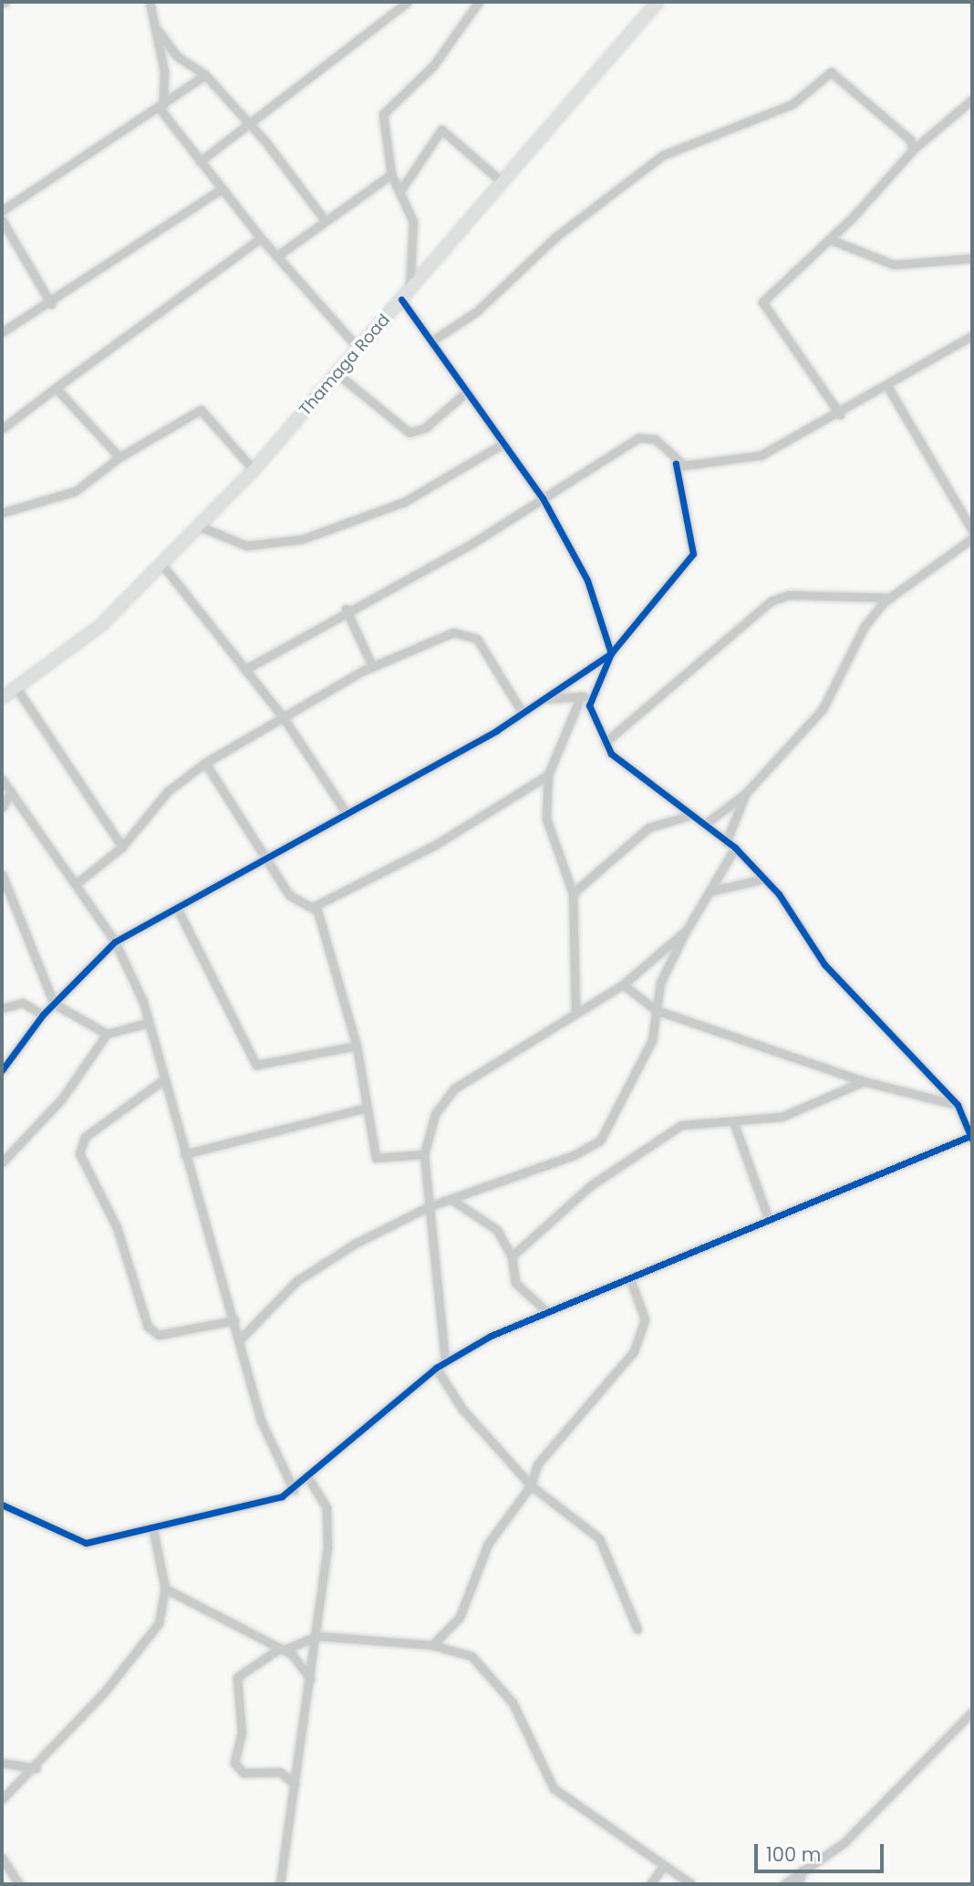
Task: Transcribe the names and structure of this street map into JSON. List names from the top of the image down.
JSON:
{
  "streets": {
    "main road": ["Thamaga Road"]
  },
  "scale_bar": "100 m"
}
